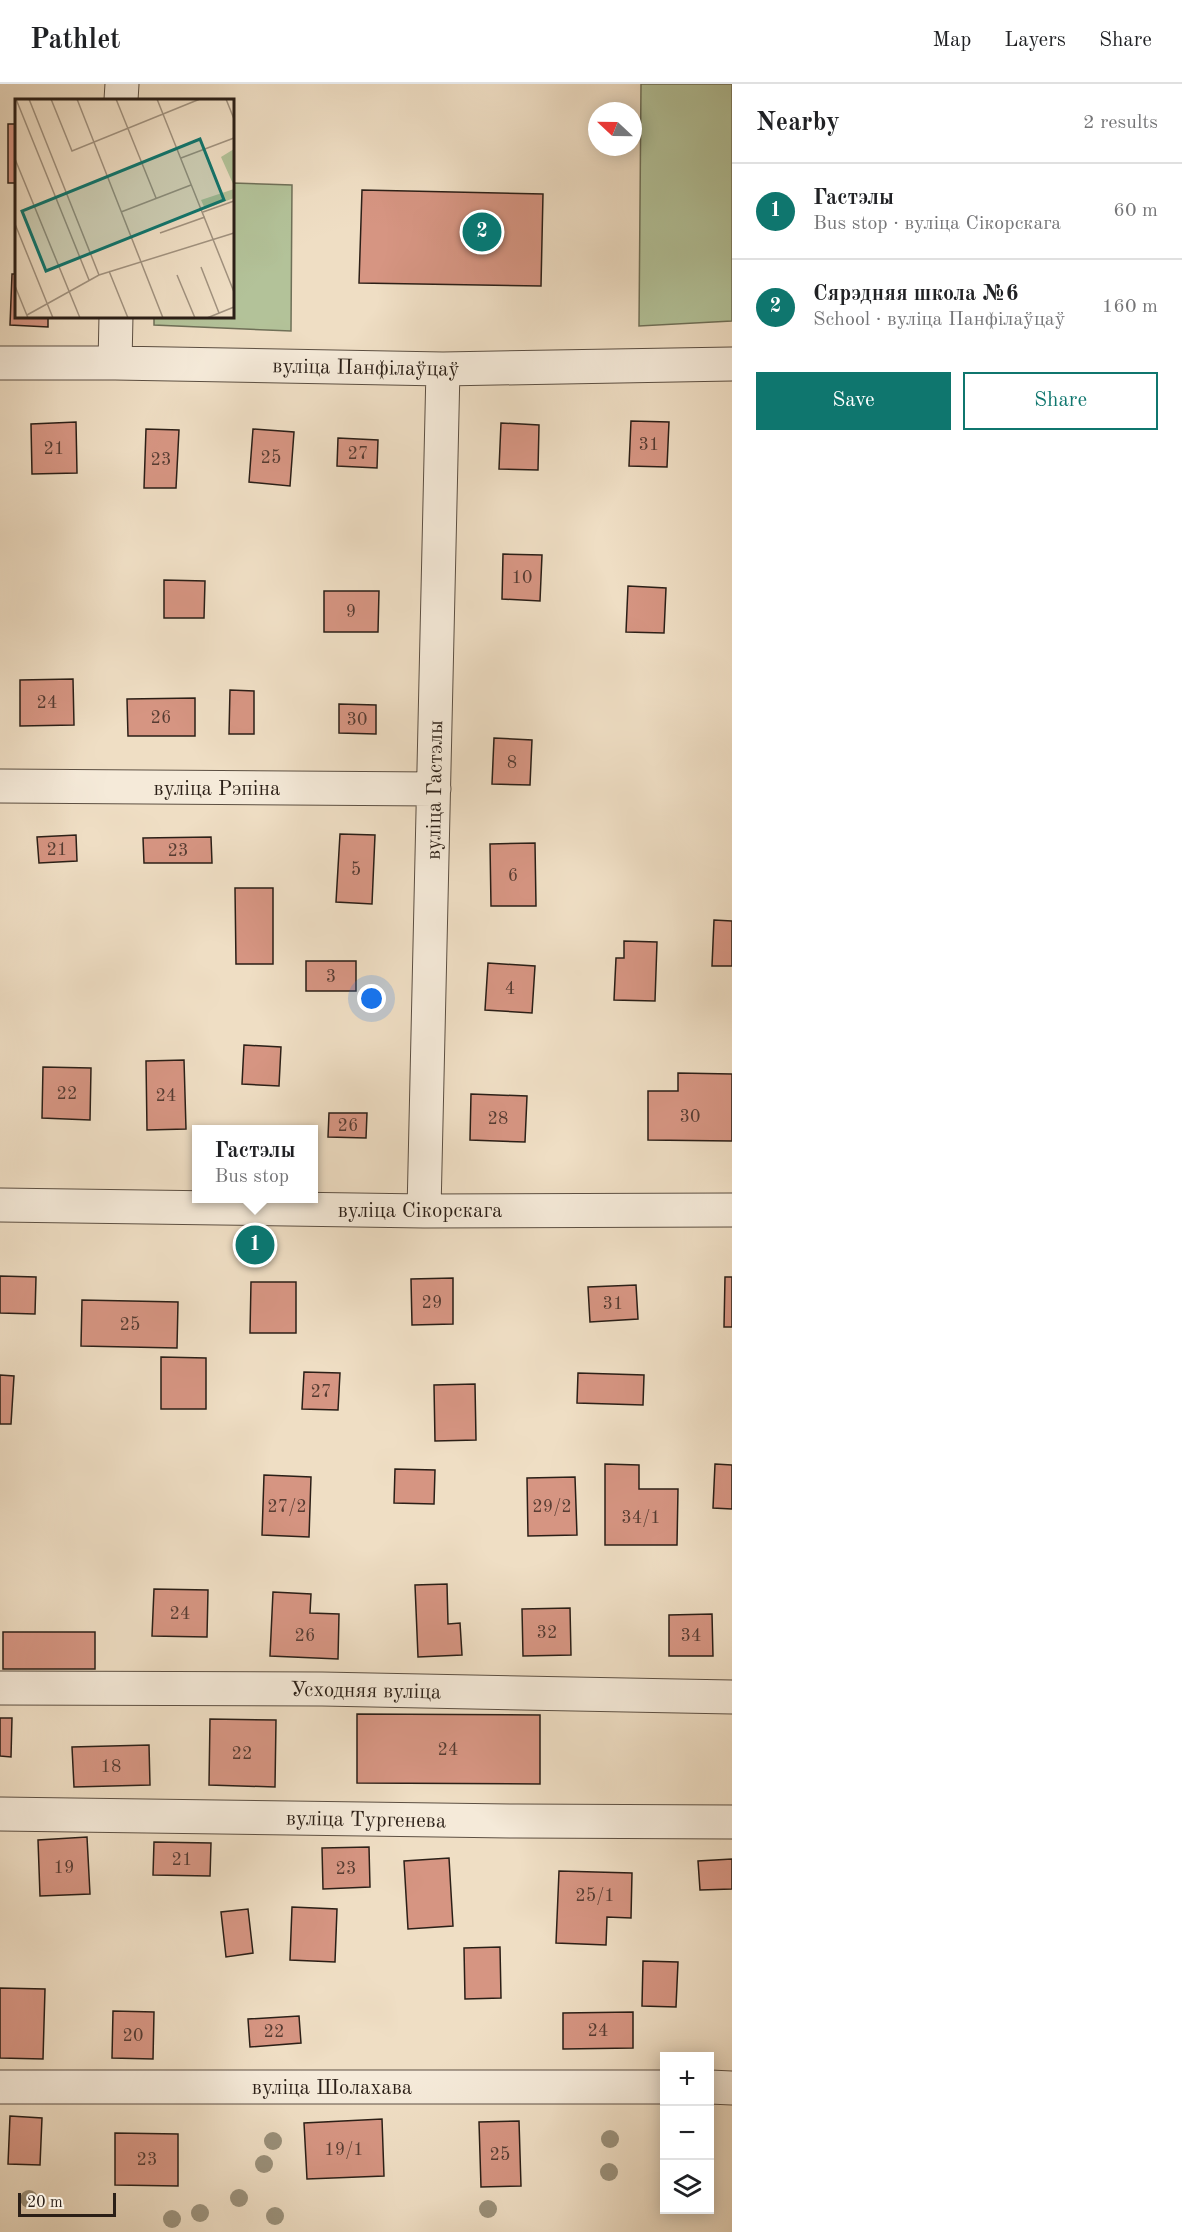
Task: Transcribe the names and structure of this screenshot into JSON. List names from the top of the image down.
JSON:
{
  "streets": {
    "street": [
      "вуліца Панфілаўцаў",
      "вуліца Рэпіна",
      "вуліца Гастэлы",
      "вуліца Сікорскага",
      "Усходняя вуліца",
      "вуліца Тургенева",
      "вуліца Шолахава"
    ]
  },
  "crossings": [
    ["вуліца Панфілаўцаў", "вуліца Гастэлы"],
    ["вуліца Рэпіна", "вуліца Гастэлы"],
    ["вуліца Гастэлы", "вуліца Сікорскага"]
  ],
  "house_numbers": [
    "31",
    "21",
    "27",
    "25",
    "23",
    "10",
    "9",
    "24",
    "26",
    "30",
    "8",
    "21",
    "23",
    "5",
    "6",
    "3",
    "4",
    "22",
    "24",
    "30",
    "28",
    "26",
    "29",
    "31",
    "25",
    "27",
    "27/2",
    "29/2",
    "34/1",
    "24",
    "32",
    "26",
    "34",
    "24",
    "22",
    "18",
    "21",
    "19",
    "23",
    "25/1",
    "24",
    "22",
    "20",
    "19/1",
    "25",
    "23"
  ],
  "scale_bar": "20 m",
  "north": "left",
  "page": {
    "header": "Pathlet",
    "nav": ["Map", "Layers", "Share"],
    "heading": ["Nearby", "2 results"],
    "list": [
      {
        "mark": "1",
        "name": "Гастэлы",
        "note": "Bus stop · вуліца Сікорскага",
        "value": "60 m"
      },
      {
        "mark": "2",
        "name": "Сярэдняя школа №6",
        "note": "School · вуліца Панфілаўцаў",
        "value": "160 m"
      }
    ],
    "pins": ["2", "1"],
    "buttons": ["Save", "Share"],
    "popup": ["Гастэлы", "Bus stop"],
    "map_buttons": ["+", "−"],
    "scale": "20 m"
  }
}
